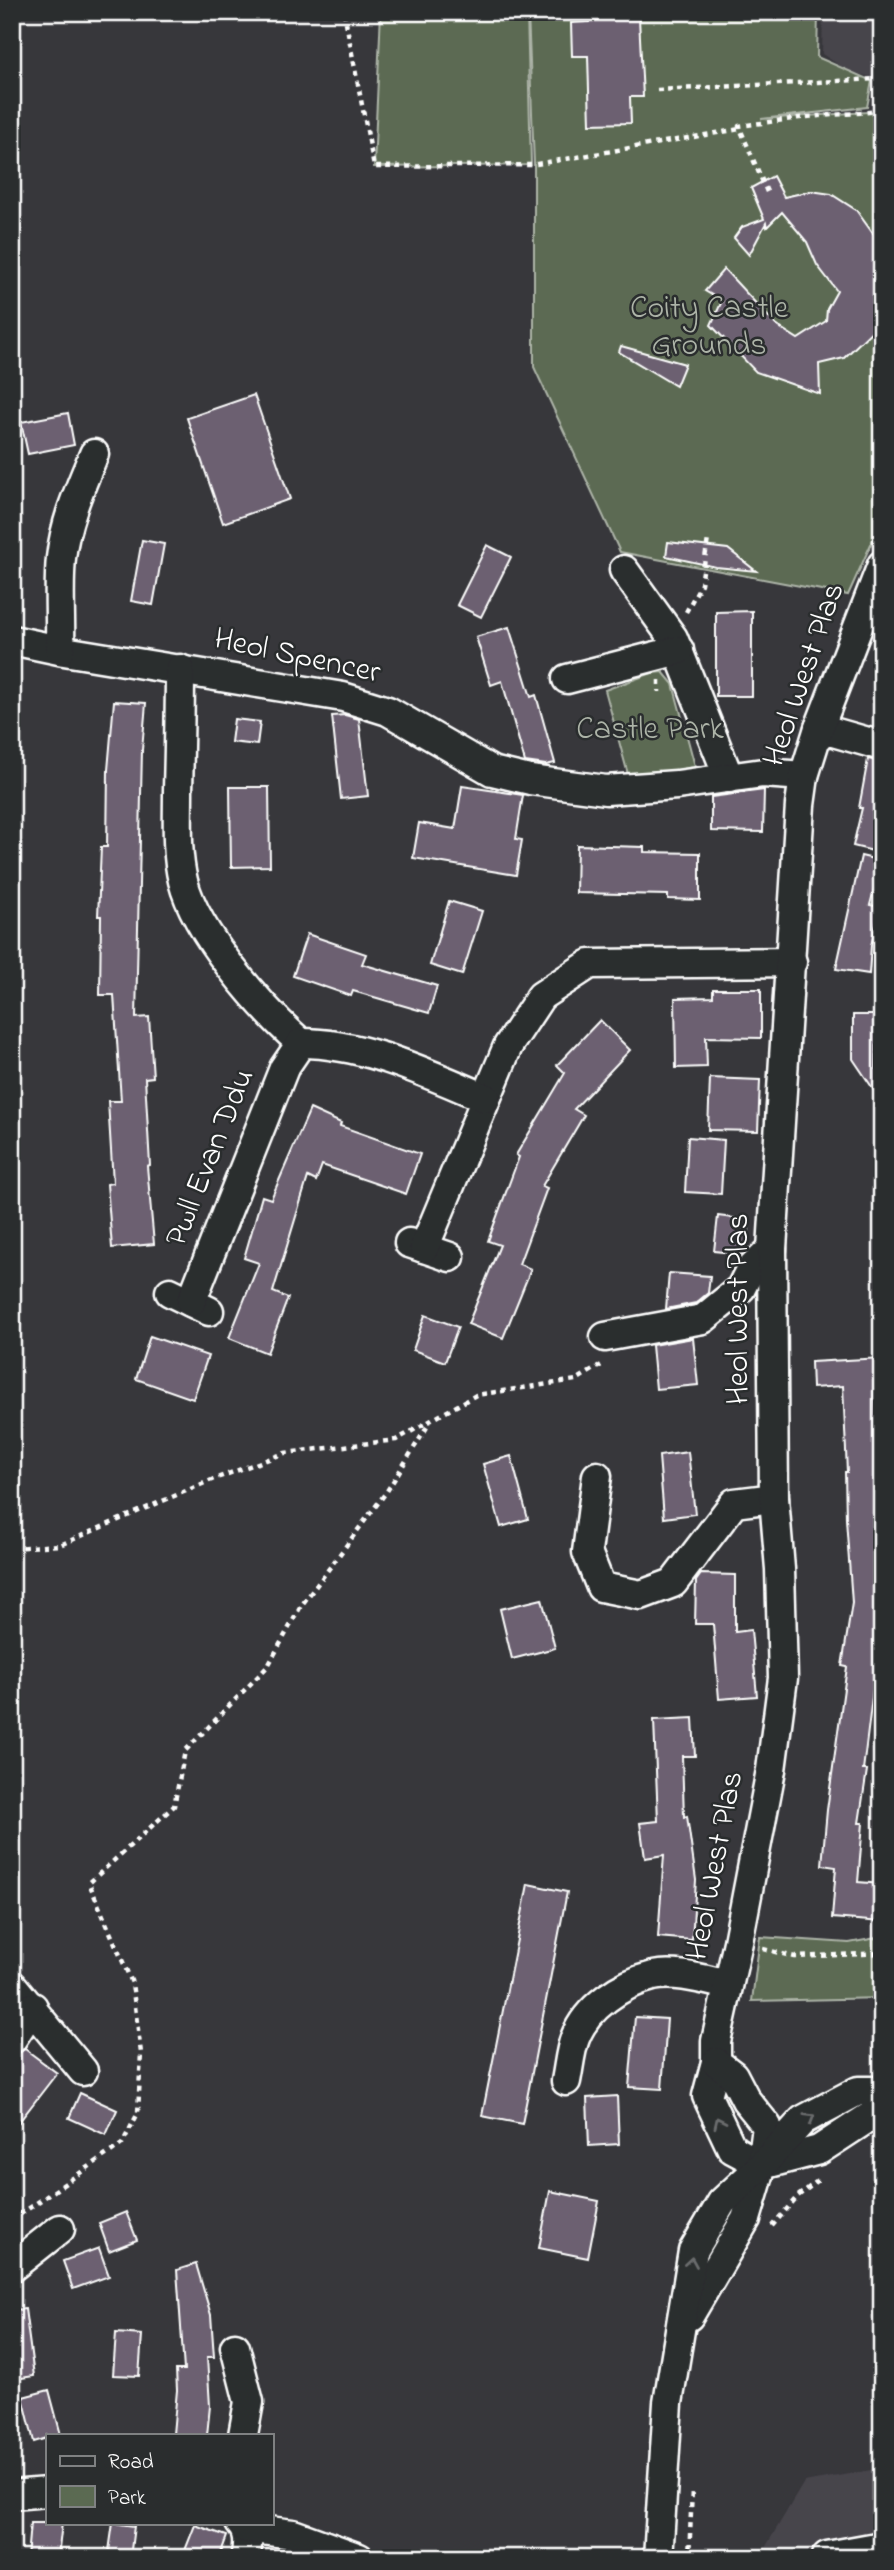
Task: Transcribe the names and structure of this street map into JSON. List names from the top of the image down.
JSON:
{
  "streets": {
    "street": ["Heol Spencer", "Heol West Plas", "Pwll Evan Ddu"]
  },
  "crossings": [
    ["Heol Spencer", "Heol West Plas"]
  ],
  "parks": ["Coity Castle Grounds", "Castle Park"],
  "legend": ["Road", "Park"]
}
